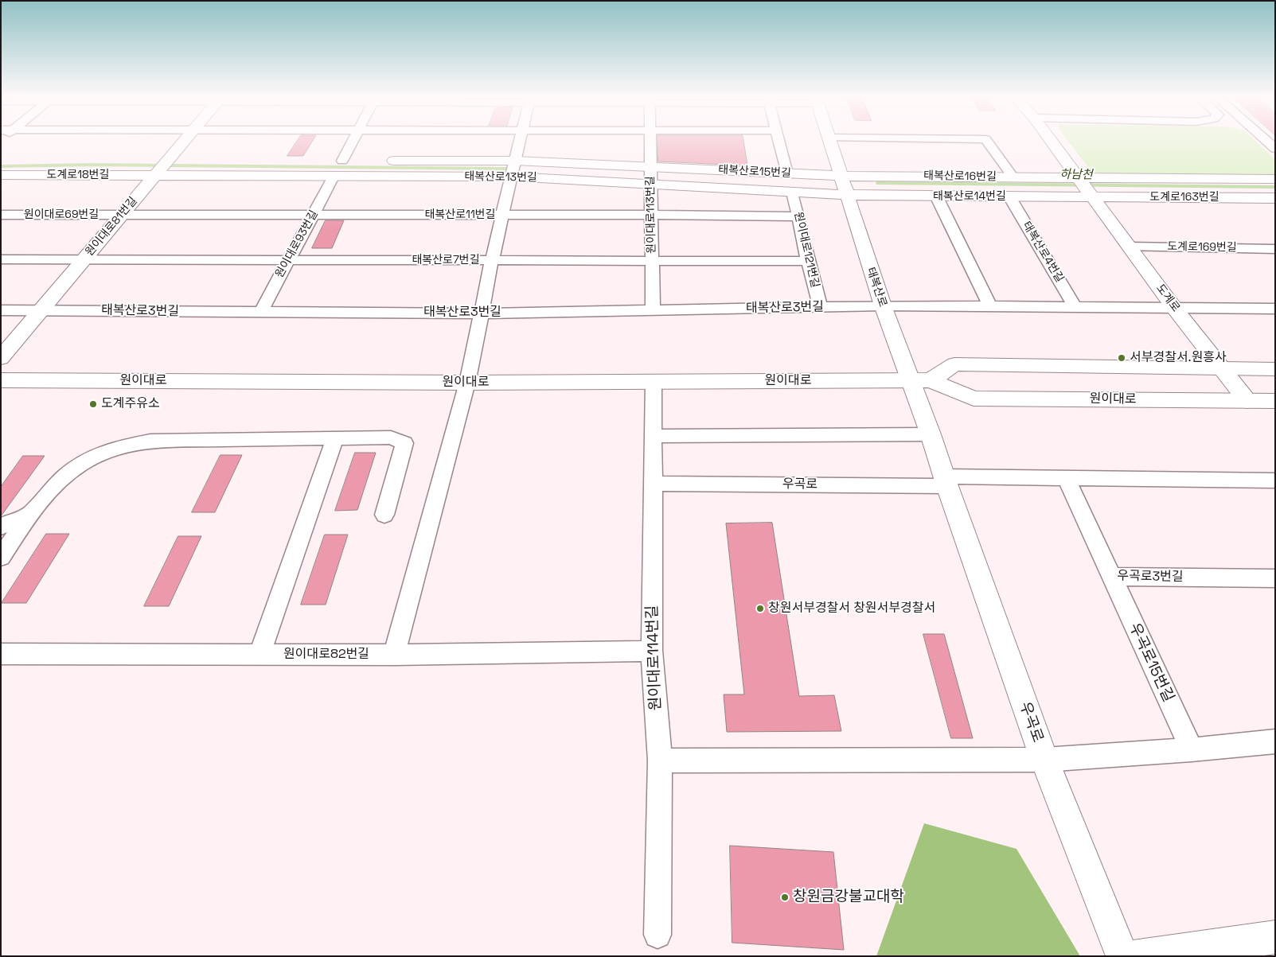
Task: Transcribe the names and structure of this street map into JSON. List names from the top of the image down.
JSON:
{
  "streets": {
    "street": [
      "태복산로15번길",
      "도계로18번길",
      "태복산로16번길",
      "태복산로13번길",
      "태복산로14번길",
      "도계로163번길",
      "원이대로69번길",
      "태복산로11번길",
      "원이대로113번길",
      "원이대로81번길",
      "원이대로93번길",
      "도계로169번길",
      "원이대로121번길",
      "태복산로4번길",
      "태복산로7번길",
      "태복산로",
      "도계로",
      "태복산로3번길",
      "원이대로",
      "우곡로",
      "우곡로3번길",
      "원이대로82번길",
      "원이대로114번길",
      "우곡로15번길"
    ]
  },
  "crossings": [
    ["태복산로15번길", "태복산로16번길"],
    ["태복산로15번길", "태복산로13번길"],
    ["태복산로15번길", "태복산로14번길"],
    ["태복산로15번길", "원이대로113번길"],
    ["태복산로15번길", "태복산로"],
    ["도계로18번길", "태복산로13번길"],
    ["도계로18번길", "원이대로81번길"],
    ["태복산로16번길", "태복산로13번길"],
    ["태복산로16번길", "태복산로14번길"],
    ["태복산로16번길", "도계로163번길"],
    ["태복산로16번길", "태복산로"],
    ["태복산로16번길", "도계로"],
    ["태복산로13번길", "태복산로14번길"],
    ["태복산로13번길", "원이대로113번길"],
    ["태복산로13번길", "원이대로81번길"],
    ["태복산로13번길", "원이대로93번길"],
    ["태복산로13번길", "원이대로121번길"],
    ["태복산로13번길", "태복산로"],
    ["태복산로14번길", "도계로163번길"],
    ["태복산로14번길", "태복산로4번길"],
    ["태복산로14번길", "태복산로"],
    ["태복산로14번길", "도계로"],
    ["도계로163번길", "도계로"],
    ["원이대로69번길", "태복산로11번길"],
    ["원이대로69번길", "원이대로81번길"],
    ["태복산로11번길", "원이대로113번길"],
    ["태복산로11번길", "원이대로81번길"],
    ["태복산로11번길", "원이대로93번길"],
    ["태복산로11번길", "원이대로121번길"],
    ["원이대로113번길", "태복산로7번길"],
    ["원이대로113번길", "태복산로3번길"],
    ["원이대로81번길", "태복산로7번길"],
    ["원이대로81번길", "태복산로3번길"],
    ["원이대로93번길", "태복산로7번길"],
    ["원이대로93번길", "태복산로3번길"],
    ["도계로169번길", "도계로"],
    ["원이대로121번길", "태복산로7번길"],
    ["원이대로121번길", "태복산로3번길"],
    ["태복산로", "태복산로3번길"],
    ["태복산로", "원이대로"],
    ["태복산로", "우곡로"],
    ["도계로", "원이대로"],
    ["원이대로", "우곡로"],
    ["원이대로", "원이대로114번길"],
    ["우곡로", "원이대로114번길"],
    ["우곡로3번길", "우곡로15번길"],
    ["원이대로82번길", "원이대로114번길"]
  ],
  "water": ["하남천"],
  "places": [
    "서부경찰서.원흥사",
    "도계주유소",
    "창원서부경찰서 창원서부경찰서",
    "창원금강불교대학"
  ]
}
